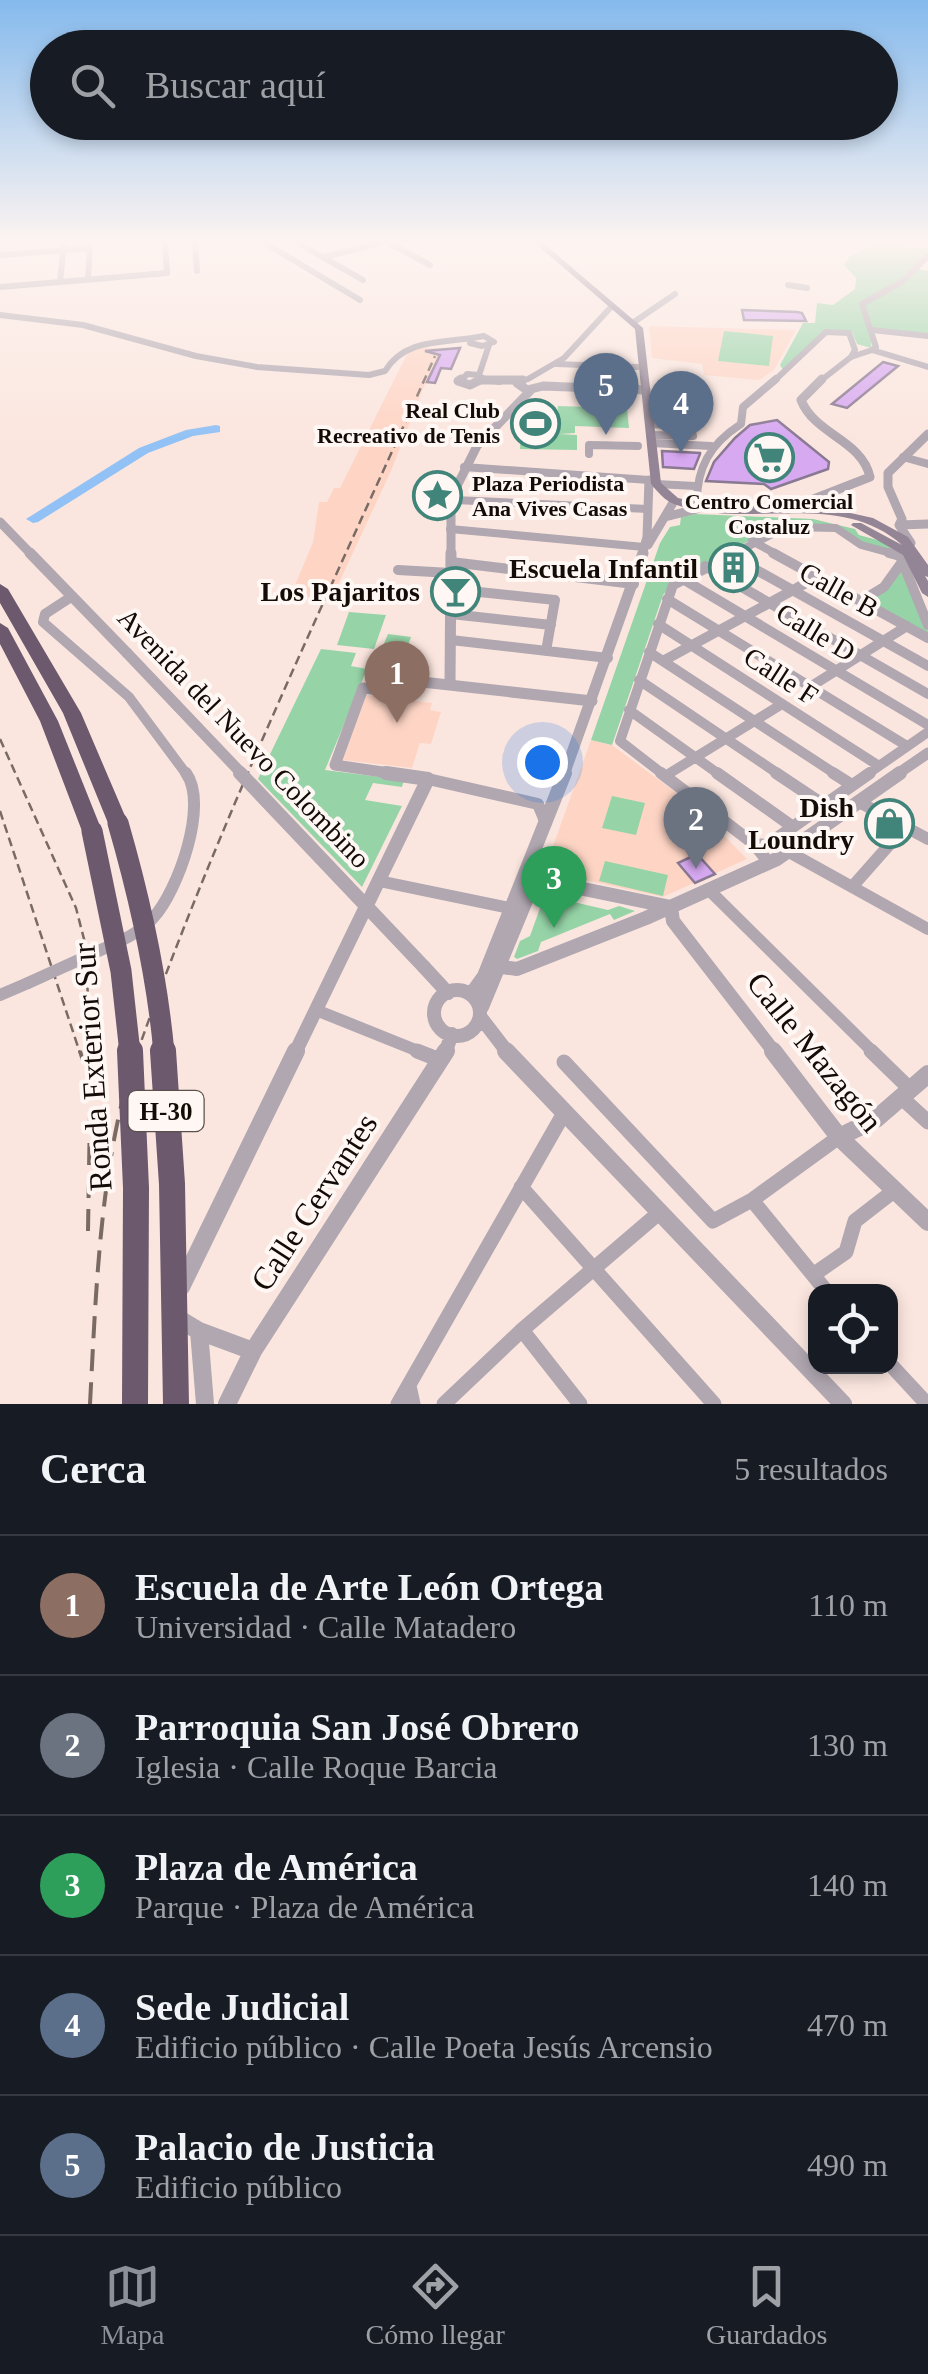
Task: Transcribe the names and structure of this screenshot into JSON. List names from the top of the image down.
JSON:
{
  "streets": {
    "highway": ["Ronda Exterior Sur", "H-30"],
    "street": [
      "Calle B",
      "Calle D",
      "Calle F",
      "Avenida del Nuevo Colombino",
      "Calle Mazagón",
      "Calle Cervantes"
    ]
  },
  "places": {
    "sports": ["Real Club Recreativo de Tenis"],
    "supermarket": ["Centro Comercial Costaluz"],
    "place": ["Plaza Periodista Ana Vives Casas"],
    "building": ["Escuela Infantil"],
    "bar": ["Los Pajaritos"],
    "shop": ["Dish Loundry"]
  },
  "page": {
    "search": "Buscar aquí",
    "pins": [
      "5",
      "4",
      "1",
      "2",
      "3"
    ],
    "heading": ["Cerca", "5 resultados"],
    "list": [
      {
        "mark": "1",
        "name": "Escuela de Arte León Ortega",
        "note": "Universidad · Calle Matadero",
        "value": "110 m"
      },
      {
        "mark": "2",
        "name": "Parroquia San José Obrero",
        "note": "Iglesia · Calle Roque Barcia",
        "value": "130 m"
      },
      {
        "mark": "3",
        "name": "Plaza de América",
        "note": "Parque · Plaza de América",
        "value": "140 m"
      },
      {
        "mark": "4",
        "name": "Sede Judicial",
        "note": "Edificio público · Calle Poeta Jesús Arcensio",
        "value": "470 m"
      },
      {
        "mark": "5",
        "name": "Palacio de Justicia",
        "note": "Edificio público",
        "value": "490 m"
      }
    ],
    "nav": ["Mapa", "Cómo llegar", "Guardados"]
  }
}
